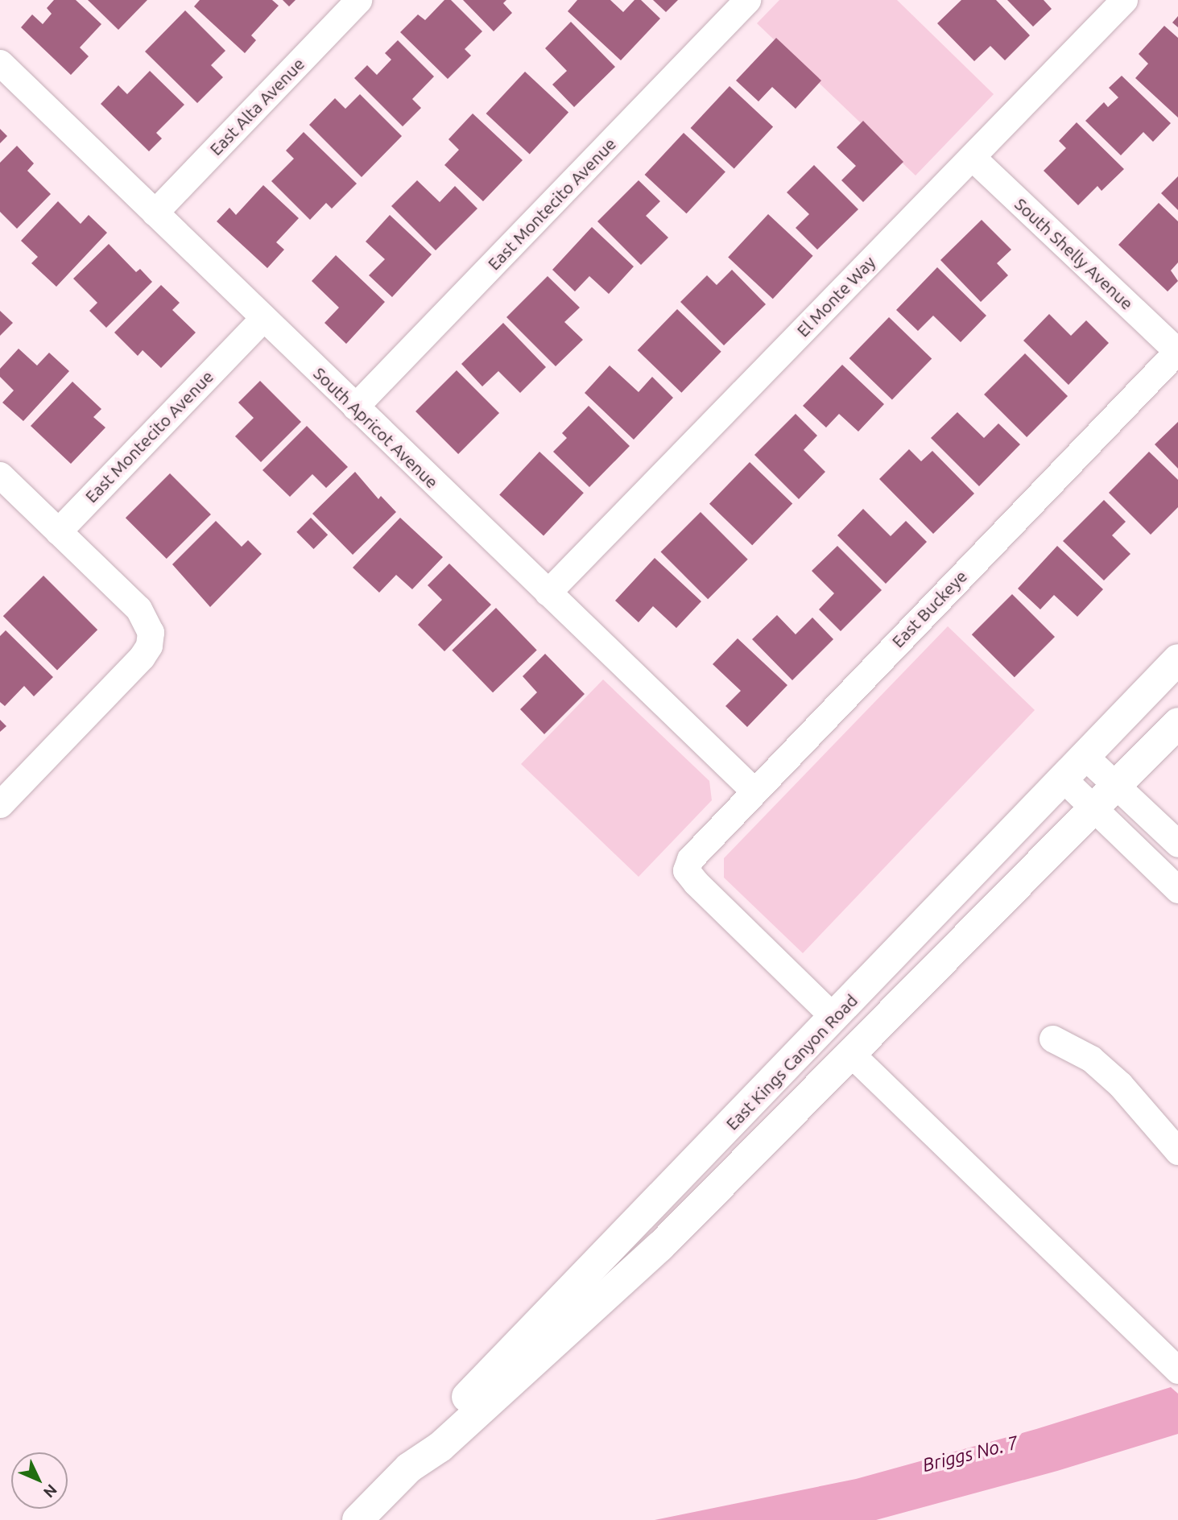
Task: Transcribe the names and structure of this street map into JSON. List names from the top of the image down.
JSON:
{
  "streets": {
    "main road": ["East Kings Canyon Road"],
    "street": [
      "East Alta Avenue",
      "East Montecito Avenue",
      "South Shelly Avenue",
      "El Monte Way",
      "South Apricot Avenue",
      "East Buckeye"
    ]
  },
  "crossings": [
    ["East Alta Avenue", "South Apricot Avenue"],
    ["East Montecito Avenue", "South Apricot Avenue"],
    ["South Shelly Avenue", "El Monte Way"],
    ["South Shelly Avenue", "East Buckeye"],
    ["El Monte Way", "South Apricot Avenue"],
    ["South Apricot Avenue", "East Buckeye"],
    ["East Buckeye", "East Kings Canyon Road"]
  ],
  "water": ["Briggs No. 7"],
  "north": "bottom right"
}
